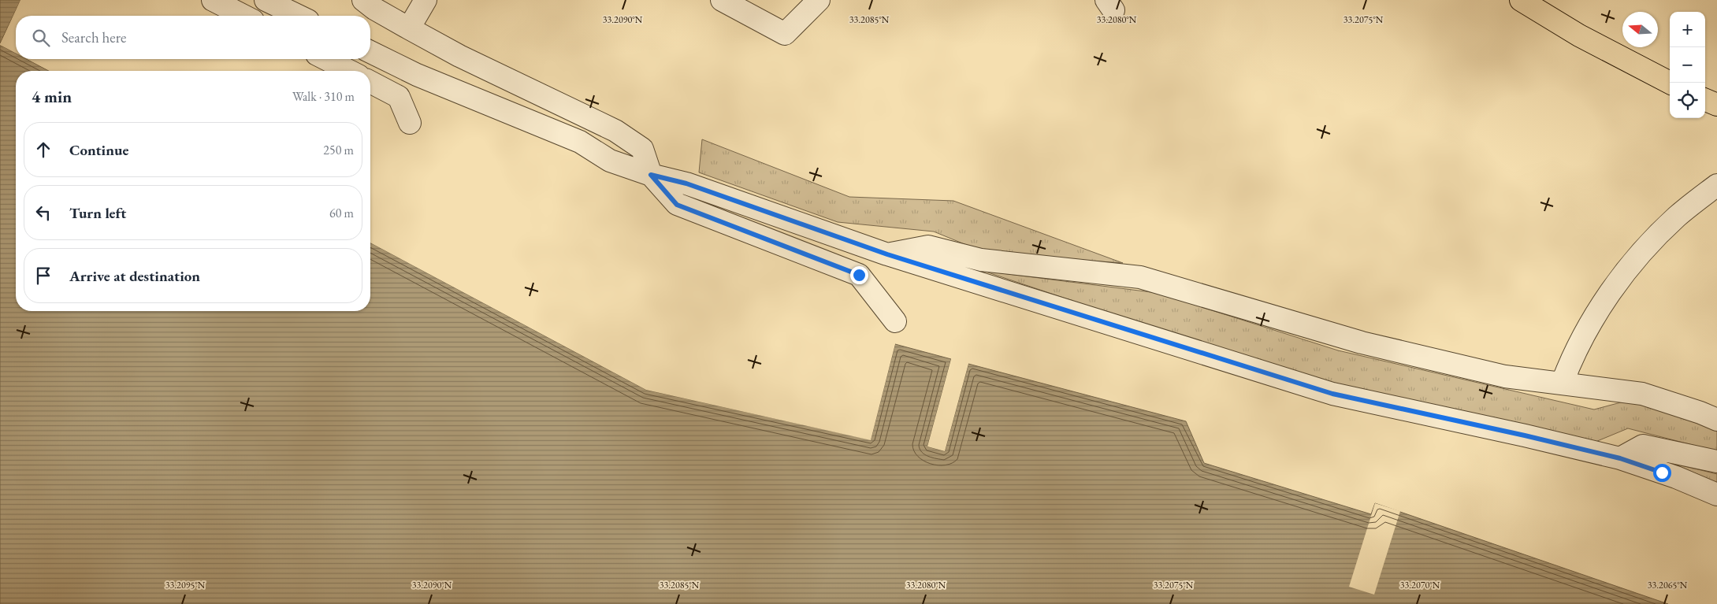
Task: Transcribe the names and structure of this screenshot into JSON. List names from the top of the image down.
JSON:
{
  "north": "left",
  "page": {
    "map_buttons": ["+", "−"],
    "search": "Search here",
    "heading": ["4 min", "Walk · 310 m"],
    "list": [
      ["Continue", "250 m"],
      ["Turn left", "60 m"],
      "Arrive at destination"
    ]
  },
  "coordinates": [
    "33.2090°N",
    "33.2085°N",
    "33.2080°N",
    "33.2075°N",
    "33.2095°N",
    "33.2070°N",
    "33.2065°N"
  ]
}
